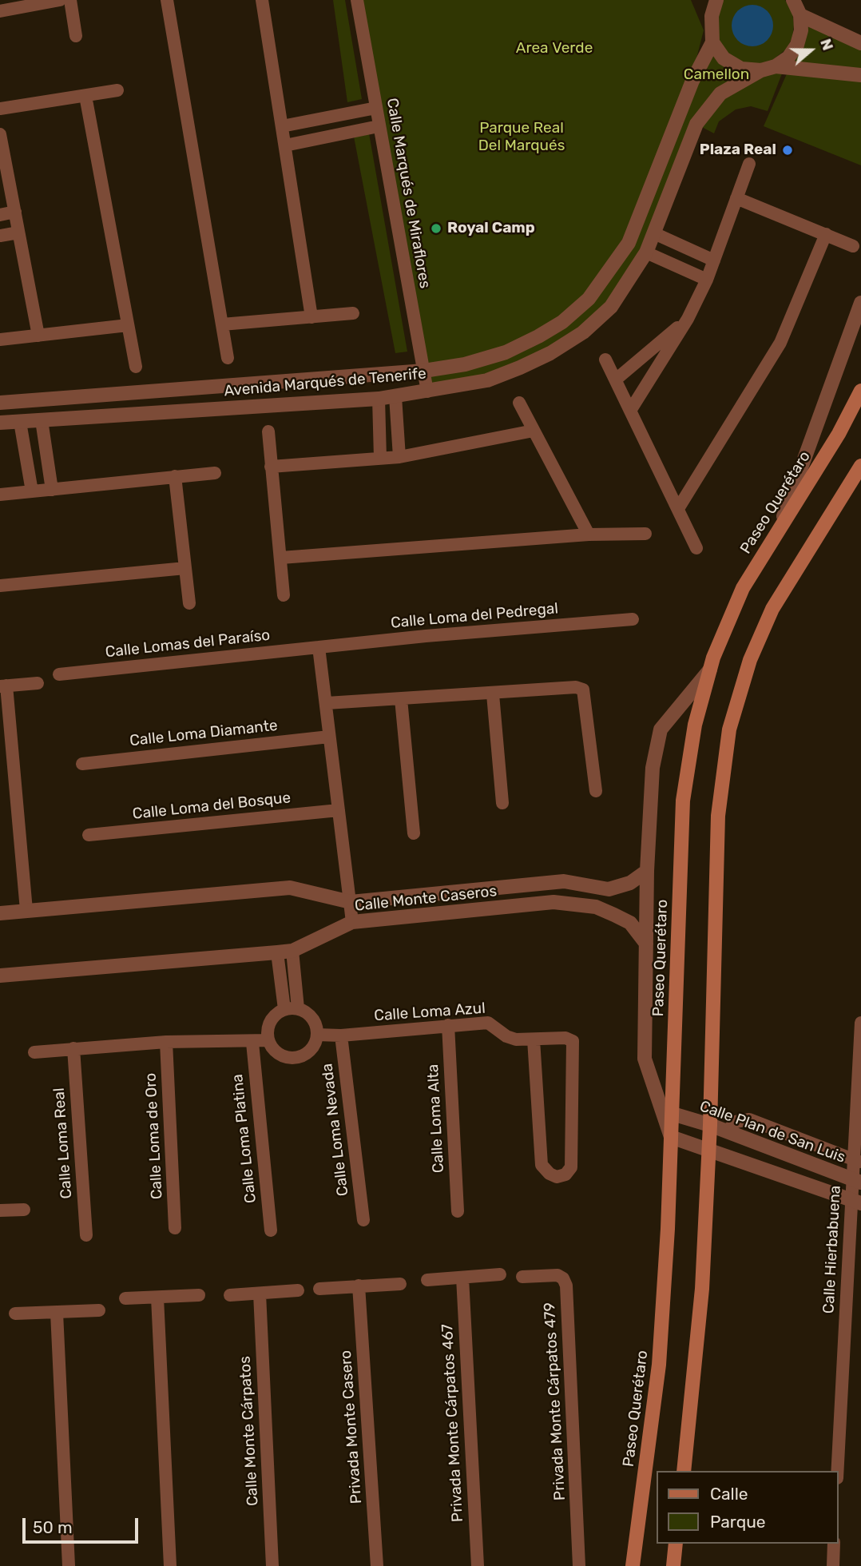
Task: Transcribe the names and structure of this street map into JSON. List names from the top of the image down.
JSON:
{
  "streets": {
    "main road": ["Paseo Querétaro"],
    "street": [
      "Calle Marqués de Miraflores",
      "Avenida Marqués de Tenerife",
      "Calle Loma del Pedregal",
      "Calle Lomas del Paraíso",
      "Calle Loma Diamante",
      "Calle Loma del Bosque",
      "Calle Monte Caseros",
      "Calle Loma Azul",
      "Calle Loma Alta",
      "Calle Loma Nevada",
      "Calle Plan de San Luis",
      "Calle Loma de Oro",
      "Calle Loma Platina",
      "Calle Loma Real",
      "Calle Hierbabuena",
      "Privada Monte Cárpatos 479",
      "Privada Monte Cárpatos 467",
      "Privada Monte Casero",
      "Calle Monte Cárpatos"
    ]
  },
  "crossings": [
    ["Calle Marqués de Miraflores", "Avenida Marqués de Tenerife"],
    ["Paseo Querétaro", "Calle Plan de San Luis"],
    ["Calle Loma del Pedregal", "Calle Lomas del Paraíso"],
    ["Calle Loma Azul", "Calle Loma Alta"],
    ["Calle Loma Azul", "Calle Loma Nevada"],
    ["Calle Plan de San Luis", "Calle Hierbabuena"]
  ],
  "parks": ["Area Verde", "Camellon", "Parque Real Del Marqués"],
  "places": ["Plaza Real", "Royal Camp"],
  "legend": ["Calle", "Parque"],
  "scale_bar": "50 m",
  "north": "right"
}
